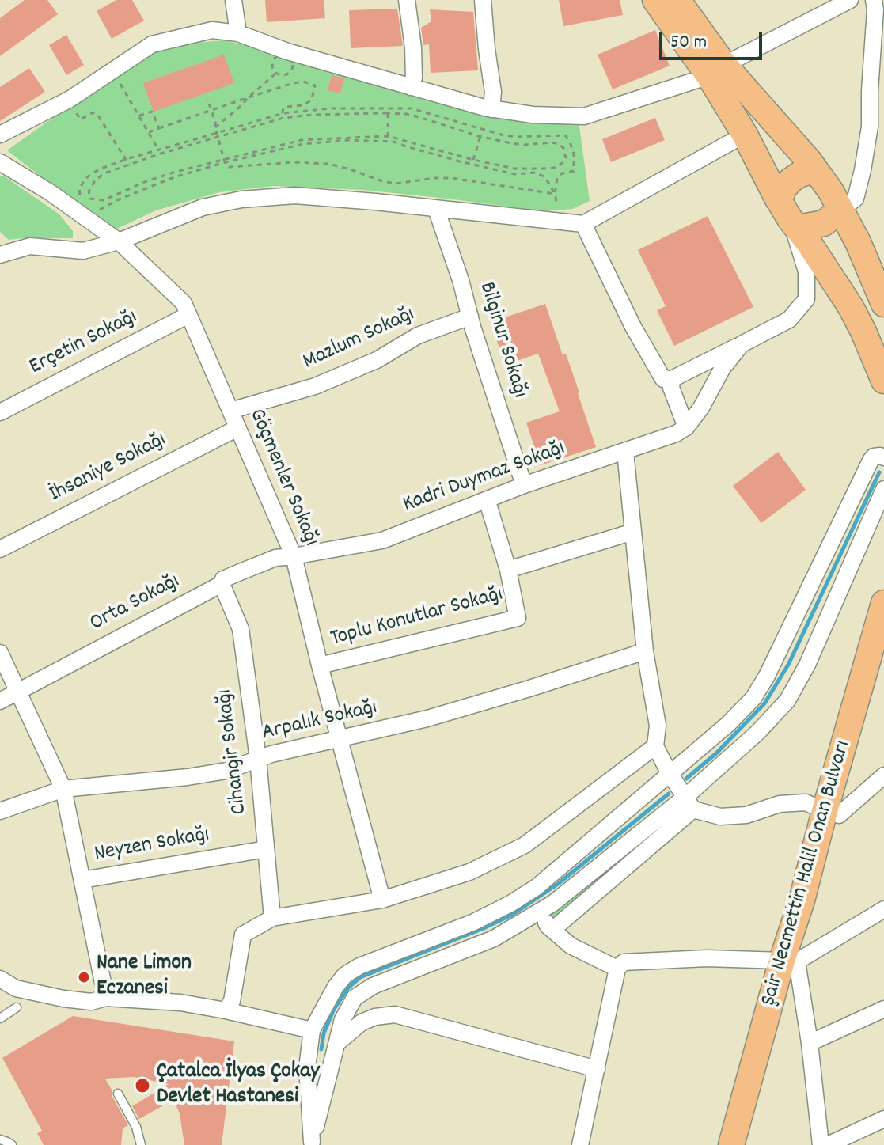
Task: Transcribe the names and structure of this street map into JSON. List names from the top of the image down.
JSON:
{
  "streets": {
    "main road": ["Şair Necmettin Halil Onan Bulvarı"],
    "street": [
      "Mazlum Sokağı",
      "Bilginur Sokağı",
      "Erçetin Sokağı",
      "İhsaniye Sokağı",
      "Göçmenler Sokağı",
      "Kadri Duymaz Sokağı",
      "Orta Sokağı",
      "Toplu Konutlar Sokağı",
      "Arpalık Sokağı",
      "Cihangir Sokağı",
      "Neyzen Sokağı"
    ]
  },
  "crossings": [
    ["Mazlum Sokağı", "Bilginur Sokağı"],
    ["Mazlum Sokağı", "Göçmenler Sokağı"],
    ["Bilginur Sokağı", "Kadri Duymaz Sokağı"],
    ["Erçetin Sokağı", "Göçmenler Sokağı"],
    ["İhsaniye Sokağı", "Göçmenler Sokağı"],
    ["Göçmenler Sokağı", "Kadri Duymaz Sokağı"],
    ["Göçmenler Sokağı", "Orta Sokağı"],
    ["Göçmenler Sokağı", "Toplu Konutlar Sokağı"],
    ["Göçmenler Sokağı", "Arpalık Sokağı"],
    ["Kadri Duymaz Sokağı", "Orta Sokağı"],
    ["Kadri Duymaz Sokağı", "Toplu Konutlar Sokağı"],
    ["Orta Sokağı", "Cihangir Sokağı"],
    ["Arpalık Sokağı", "Cihangir Sokağı"],
    ["Cihangir Sokağı", "Neyzen Sokağı"]
  ],
  "places": ["Nane Limon Eczanesi", "Çatalca İlyas Çokay Devlet Hastanesi"],
  "scale_bar": "50 m"
}
